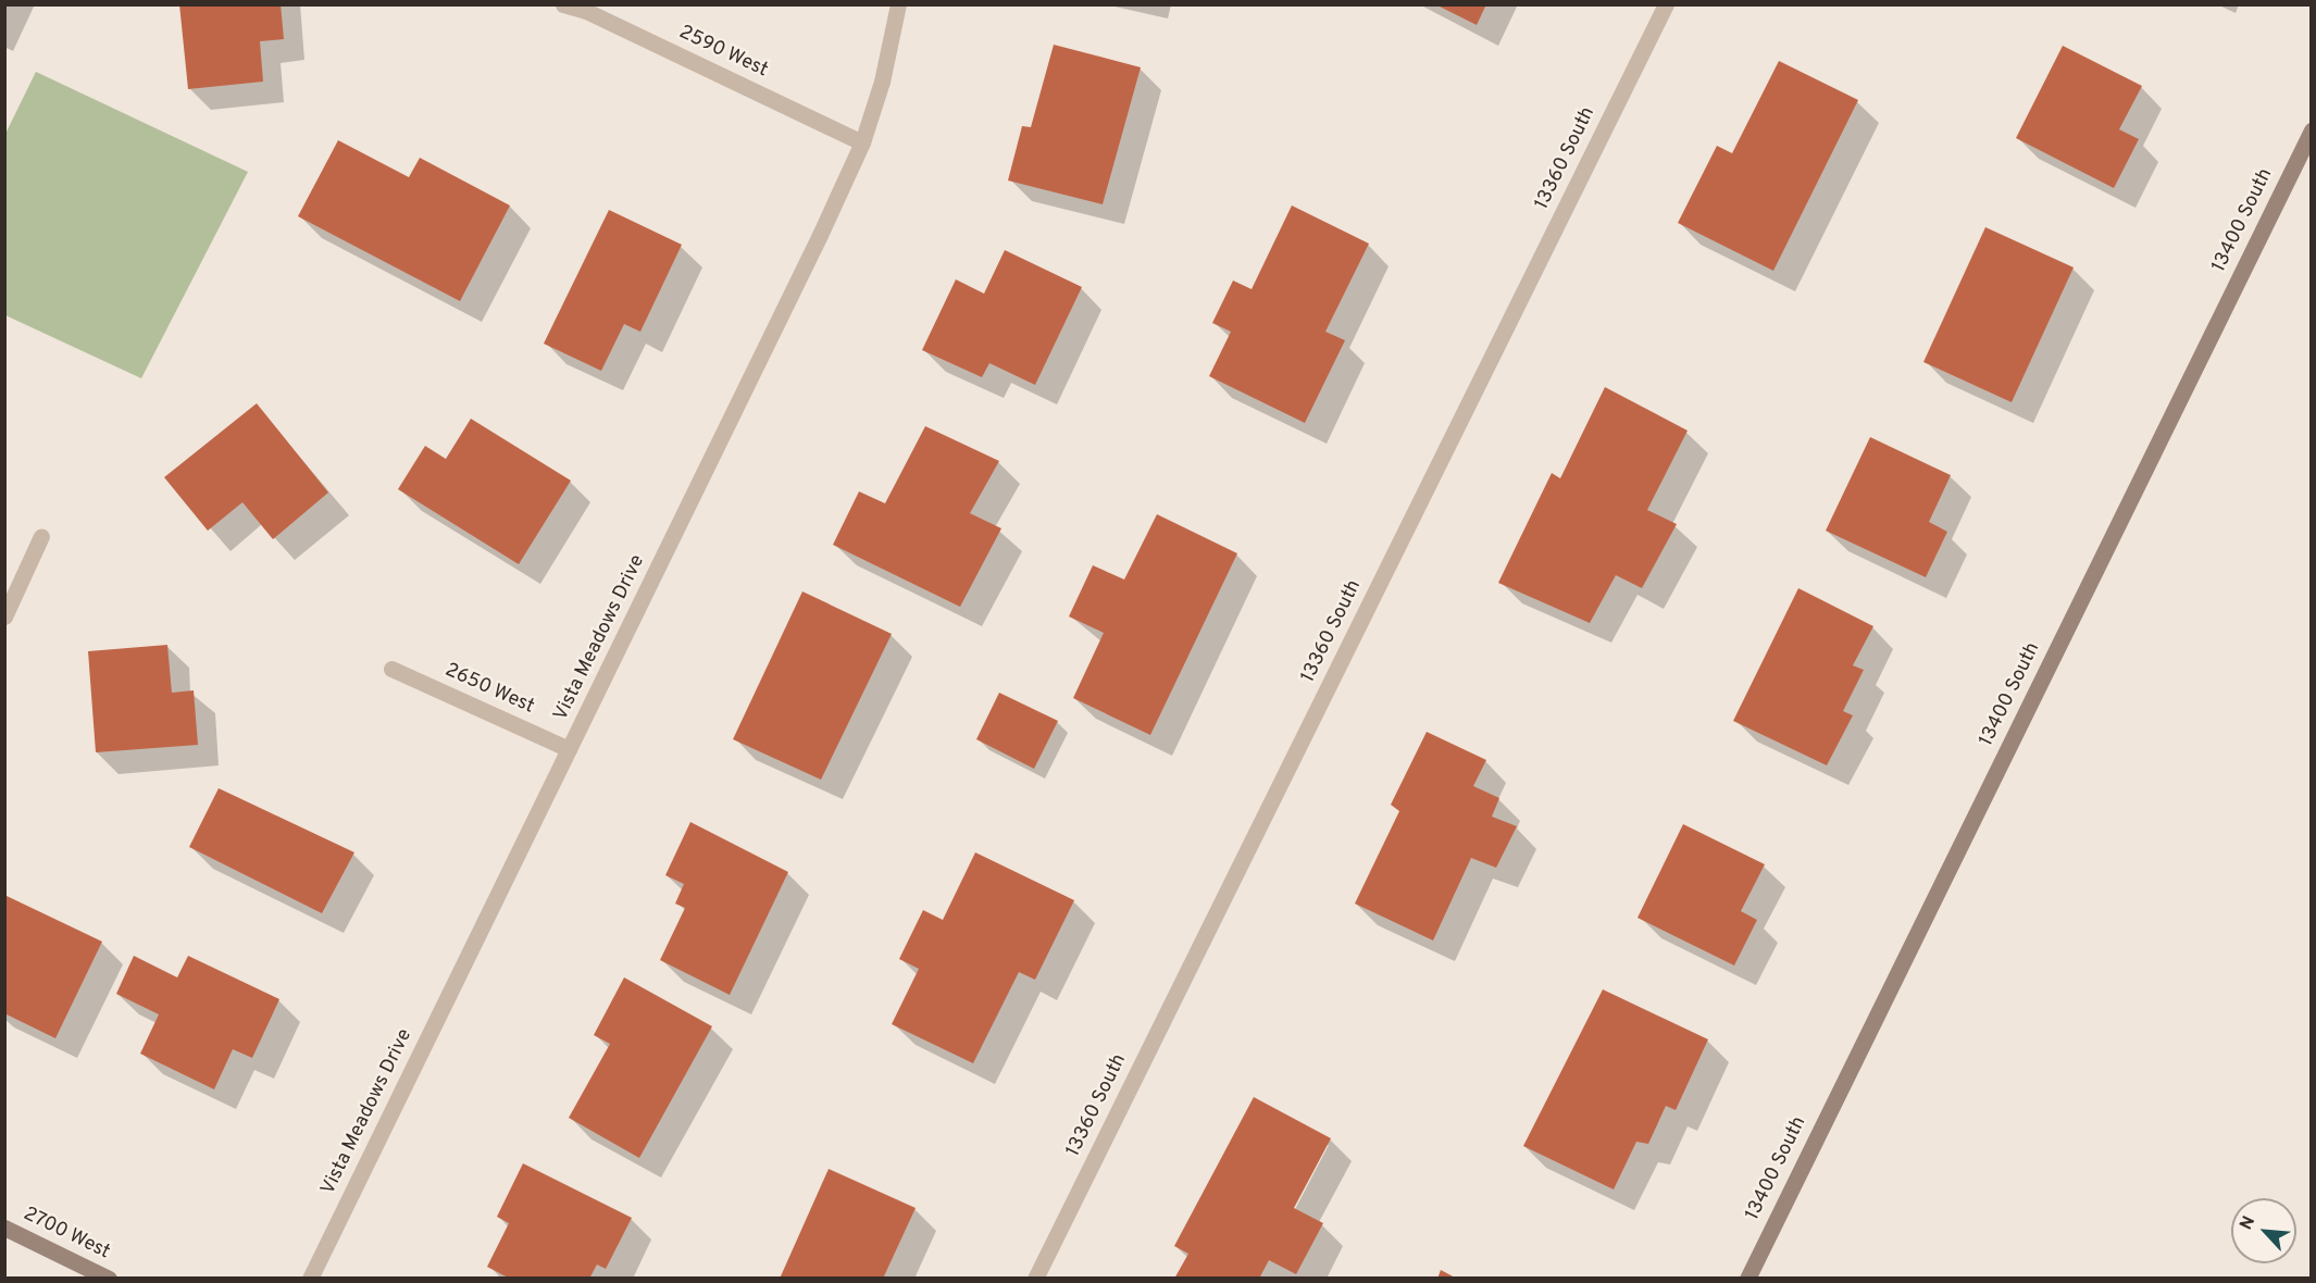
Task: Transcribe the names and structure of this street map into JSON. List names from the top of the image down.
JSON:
{
  "streets": {
    "street": [
      "2590 West",
      "13360 South",
      "13400 South",
      "Vista Meadows Drive",
      "2650 West",
      "2700 West"
    ]
  },
  "crossings": [
    ["2590 West", "Vista Meadows Drive"],
    ["Vista Meadows Drive", "2650 West"]
  ],
  "north": "top left"
}
